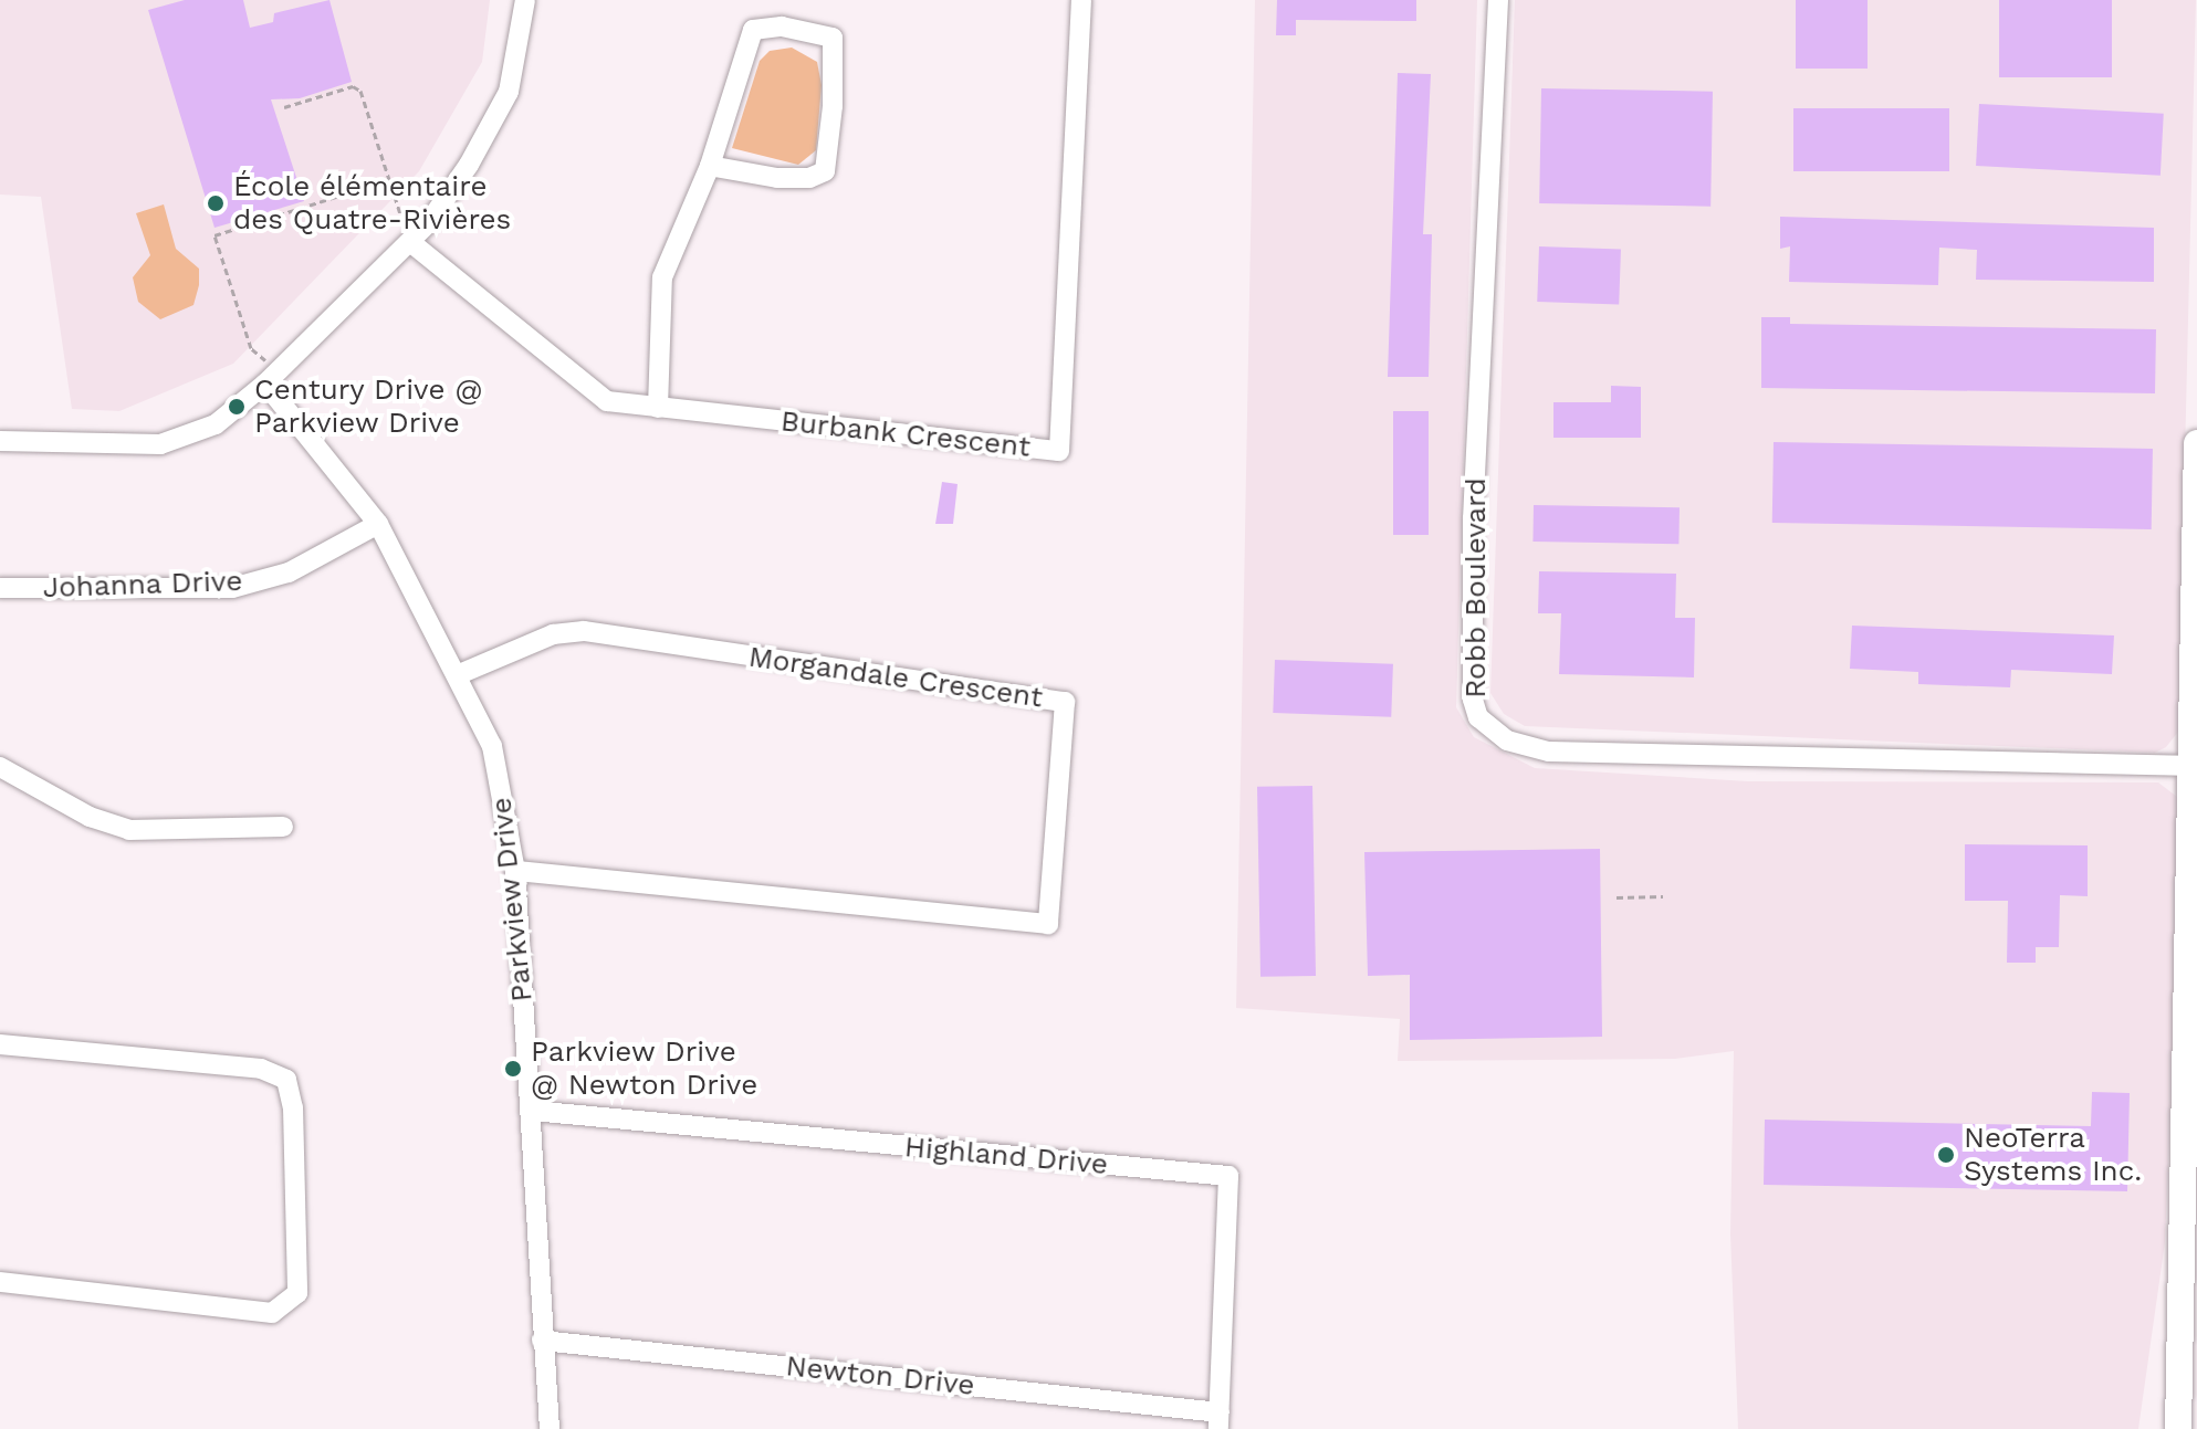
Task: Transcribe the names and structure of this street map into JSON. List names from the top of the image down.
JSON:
{
  "streets": {
    "street": [
      "Burbank Crescent",
      "Johanna Drive",
      "Robb Boulevard",
      "Morgandale Crescent",
      "Parkview Drive",
      "Highland Drive",
      "Newton Drive"
    ]
  },
  "crossings": [
    ["Johanna Drive", "Parkview Drive"],
    ["Morgandale Crescent", "Parkview Drive"],
    ["Parkview Drive", "Highland Drive"],
    ["Parkview Drive", "Newton Drive"],
    ["Highland Drive", "Newton Drive"]
  ],
  "places": [
    "École élémentaire des Quatre-Rivières",
    "Century Drive @ Parkview Drive",
    "Parkview Drive @ Newton Drive",
    "NeoTerra Systems Inc."
  ]
}
